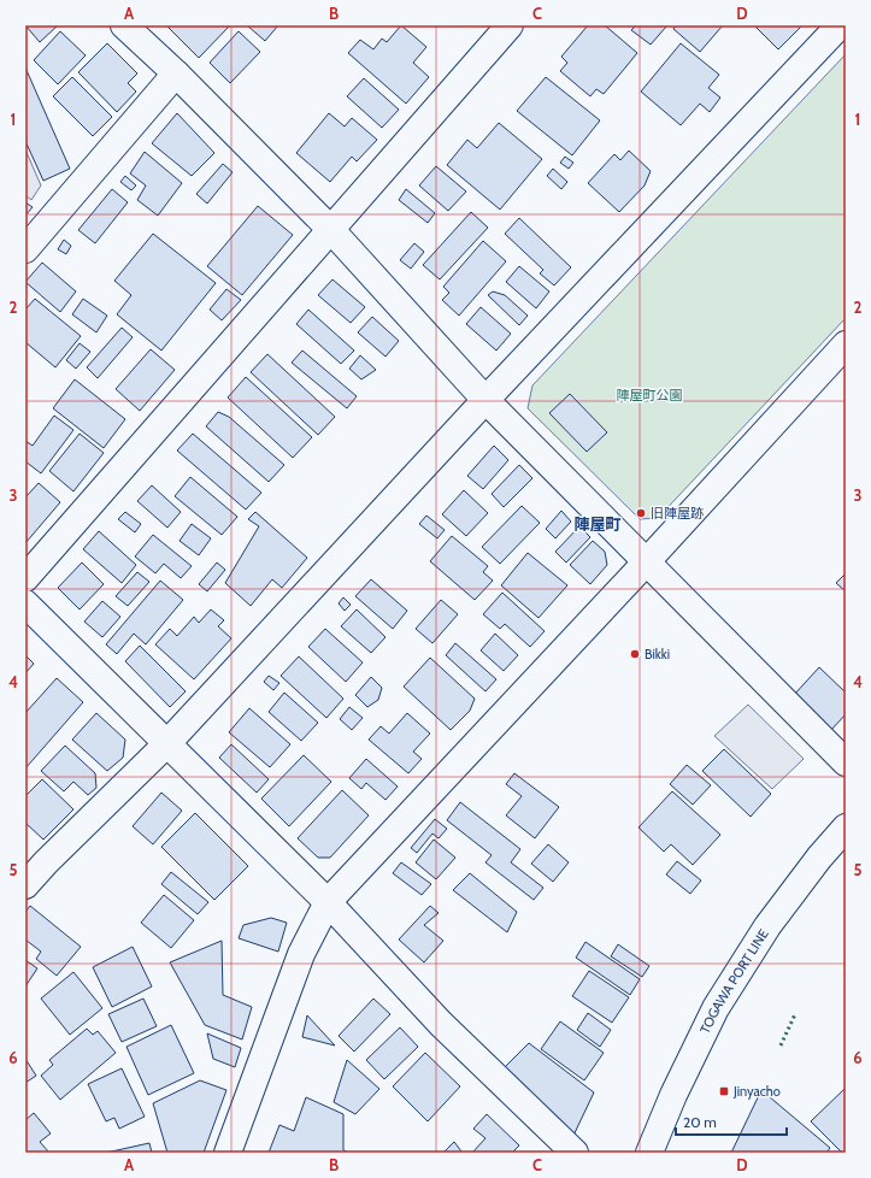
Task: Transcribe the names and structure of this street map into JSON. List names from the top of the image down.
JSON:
{
  "streets": {
    "street": ["TOGAWA PORT LINE"]
  },
  "districts": ["陣屋町"],
  "parks": ["陣屋町公園"],
  "places": {
    "other": ["旧陣屋跡", "Bikki"],
    "transit": ["Jinyacho"]
  },
  "scale_bar": "20 m",
  "grid": {
    "columns": [
      "A",
      "B",
      "C",
      "D"
    ],
    "rows": [
      "1",
      "2",
      "3",
      "4",
      "5",
      "6"
    ]
  }
}
